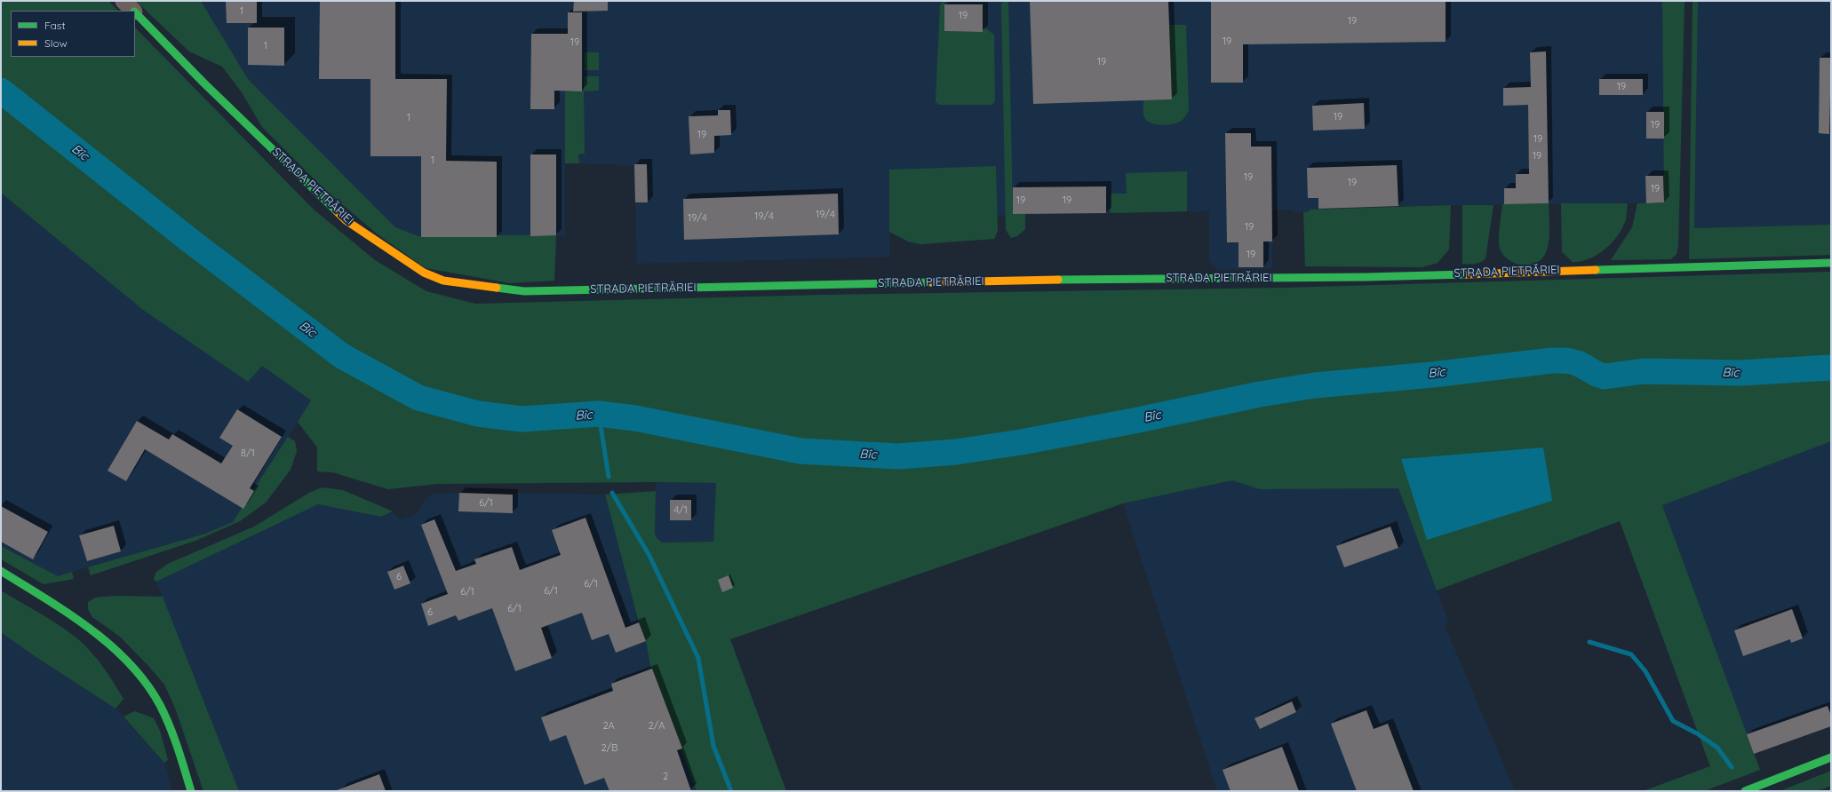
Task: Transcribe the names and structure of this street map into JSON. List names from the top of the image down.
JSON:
{
  "streets": {
    "street": ["STRADA PIETRĂRIEI"]
  },
  "water": ["Bîc"],
  "house_numbers": [
    "1",
    "19",
    "19",
    "19",
    "19",
    "1",
    "19",
    "19",
    "19",
    "1",
    "19",
    "19",
    "19",
    "19",
    "1",
    "19",
    "19",
    "19",
    "19",
    "19",
    "19/4",
    "19/4",
    "19/4",
    "19",
    "19",
    "8/1",
    "6/1",
    "4/1",
    "6",
    "6/1",
    "6/1",
    "6/1",
    "6/1",
    "6",
    "2A",
    "2/A",
    "2/B",
    "2"
  ],
  "legend": ["Fast", "Slow"]
}
